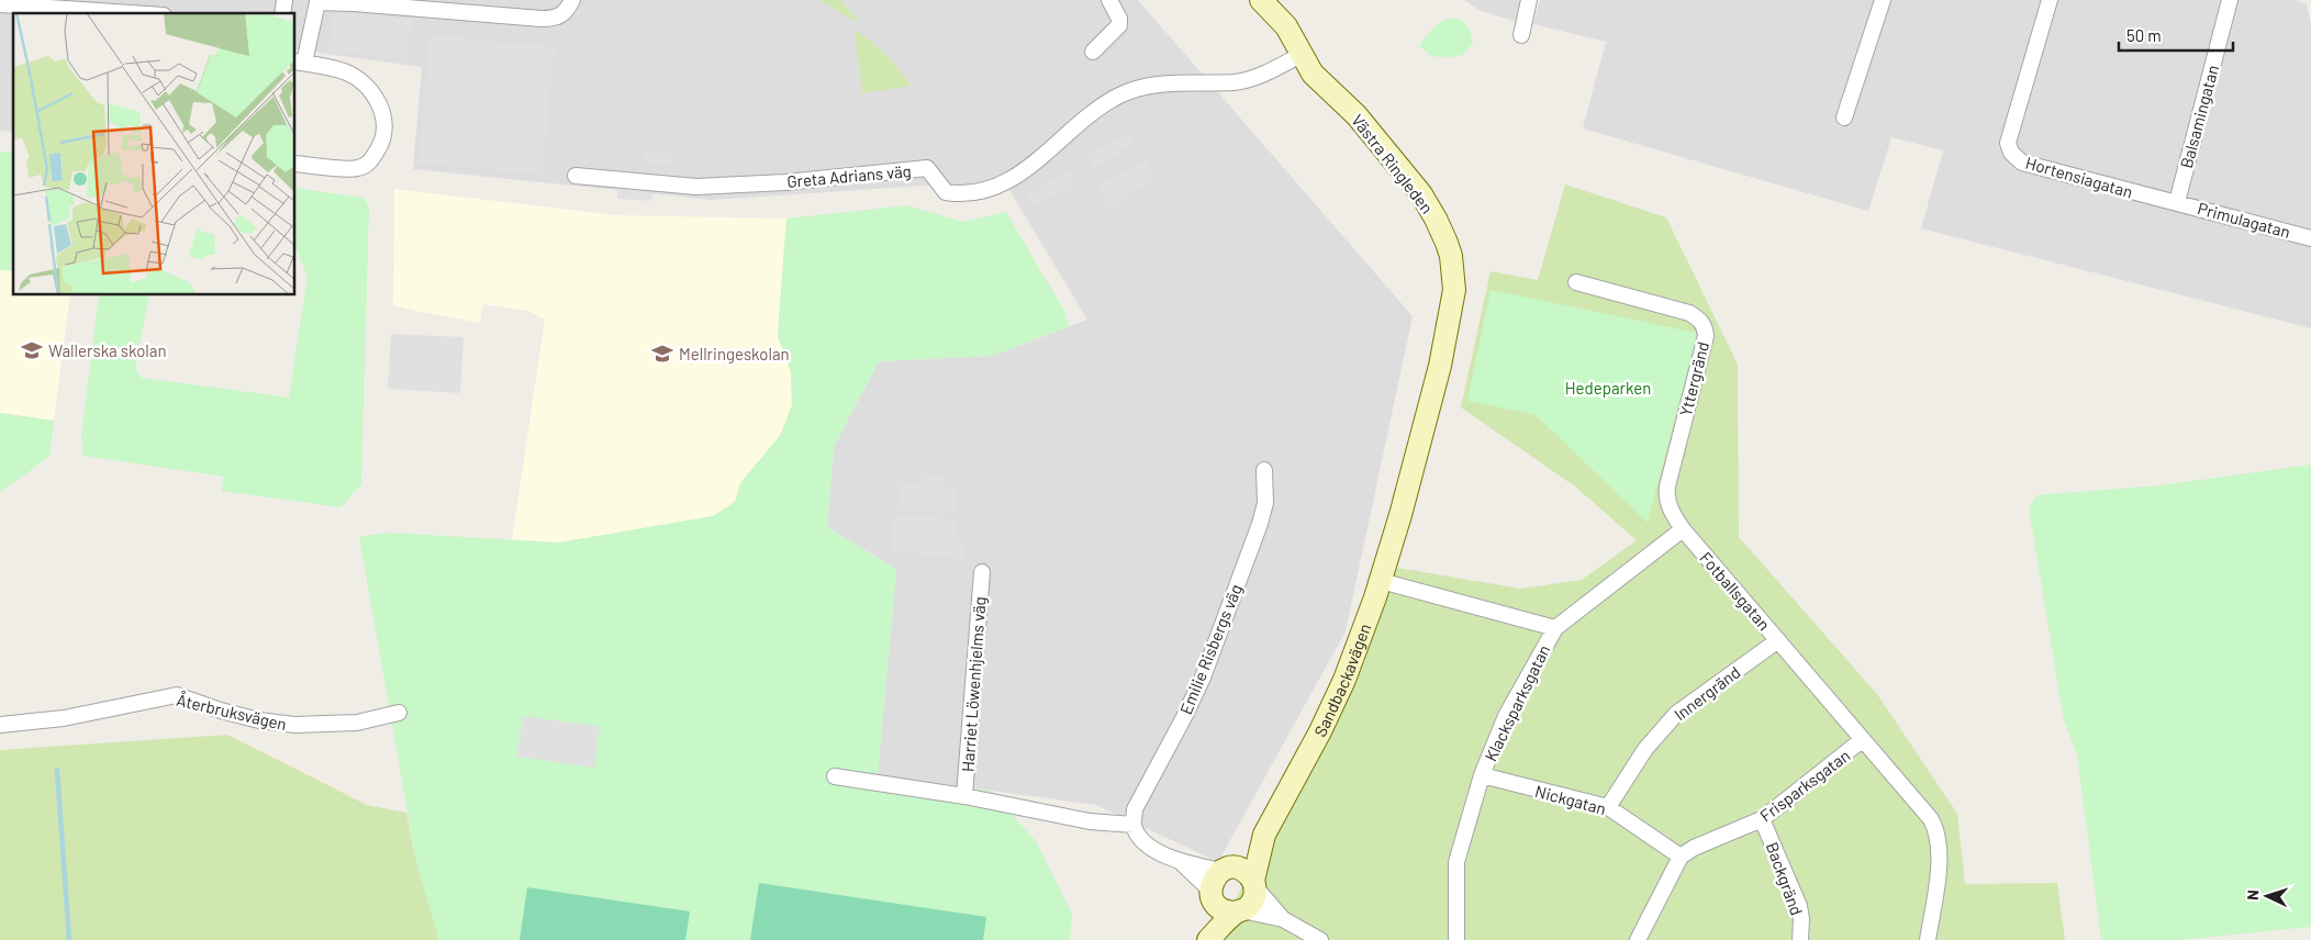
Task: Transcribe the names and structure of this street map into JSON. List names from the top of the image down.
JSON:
{
  "streets": {
    "street": [
      "Balsamingatan",
      "Västra Ringleden",
      "Greta Adrians väg",
      "Hortensiagatan",
      "Primulagatan",
      "Yttergränd",
      "Fotballsgatan",
      "Emilie Risbergs väg",
      "Sandbackavägen",
      "Harriet Löwenhjelms väg",
      "Innergränd",
      "Klacksparksgatan",
      "Återbruksvägen",
      "Frisparksgatan",
      "Nickgatan",
      "Backgränd"
    ]
  },
  "crossings": [
    ["Balsamingatan", "Hortensiagatan"],
    ["Balsamingatan", "Primulagatan"],
    ["Västra Ringleden", "Greta Adrians väg"],
    ["Västra Ringleden", "Sandbackavägen"],
    ["Hortensiagatan", "Primulagatan"],
    ["Yttergränd", "Fotballsgatan"],
    ["Fotballsgatan", "Innergränd"],
    ["Fotballsgatan", "Frisparksgatan"],
    ["Emilie Risbergs väg", "Harriet Löwenhjelms väg"],
    ["Innergränd", "Nickgatan"],
    ["Klacksparksgatan", "Nickgatan"],
    ["Frisparksgatan", "Nickgatan"],
    ["Frisparksgatan", "Backgränd"]
  ],
  "parks": ["Hedeparken"],
  "places": {
    "school or university": ["Wallerska skolan", "Mellringeskolan"]
  },
  "scale_bar": "50 m",
  "north": "left"
}
